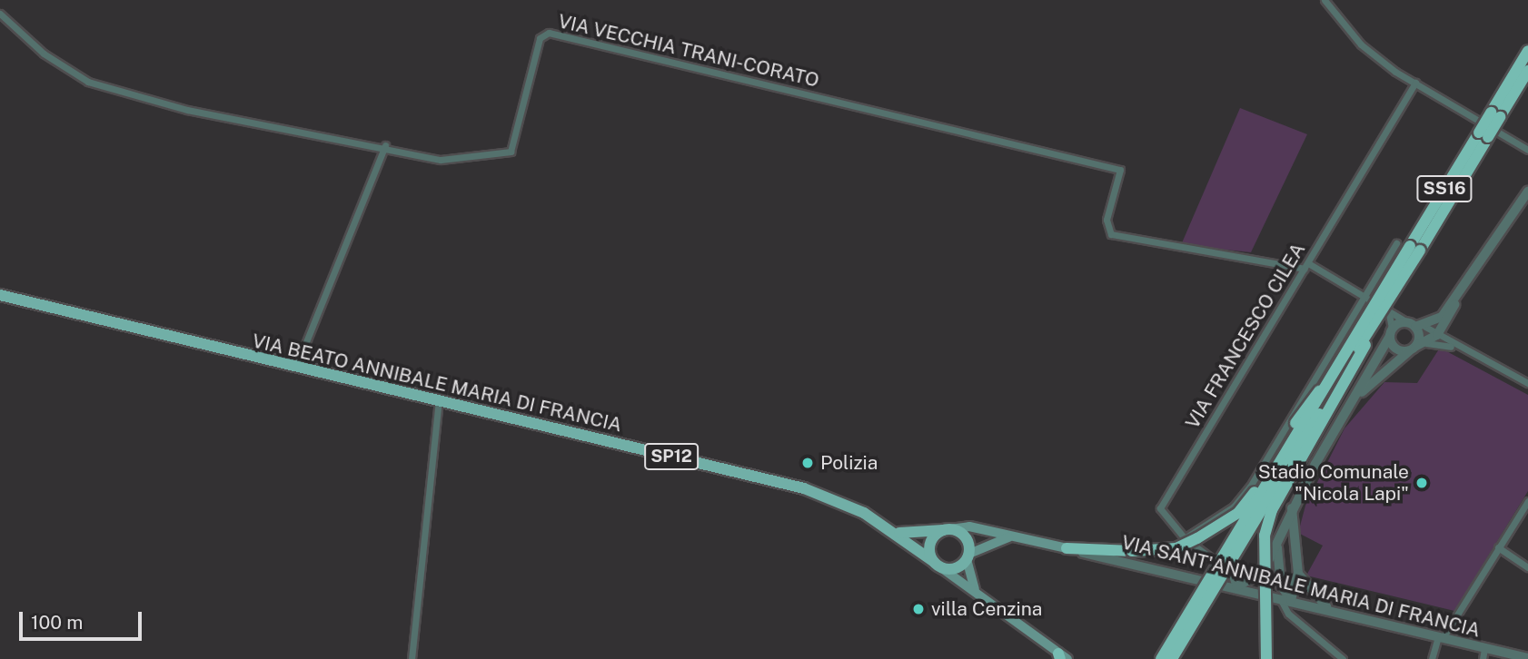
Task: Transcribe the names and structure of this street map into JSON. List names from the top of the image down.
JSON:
{
  "streets": {
    "highway": ["SS16"],
    "main road": ["VIA BEATO ANNIBALE MARIA DI FRANCIA", "SP12"],
    "street": ["VIA VECCHIA TRANI-CORATO", "VIA FRANCESCO CILEA", "VIA SANT'ANNIBALE MARIA DI FRANCIA"]
  },
  "crossings": [
    ["VIA VECCHIA TRANI-CORATO", "VIA FRANCESCO CILEA"],
    ["SS16", "VIA SANT'ANNIBALE MARIA DI FRANCIA"],
    ["VIA FRANCESCO CILEA", "VIA SANT'ANNIBALE MARIA DI FRANCIA"]
  ],
  "places": ["Polizia", "Stadio Comunale \"Nicola Lapi\"", "villa Cenzina"],
  "scale_bar": "100 m"
}
